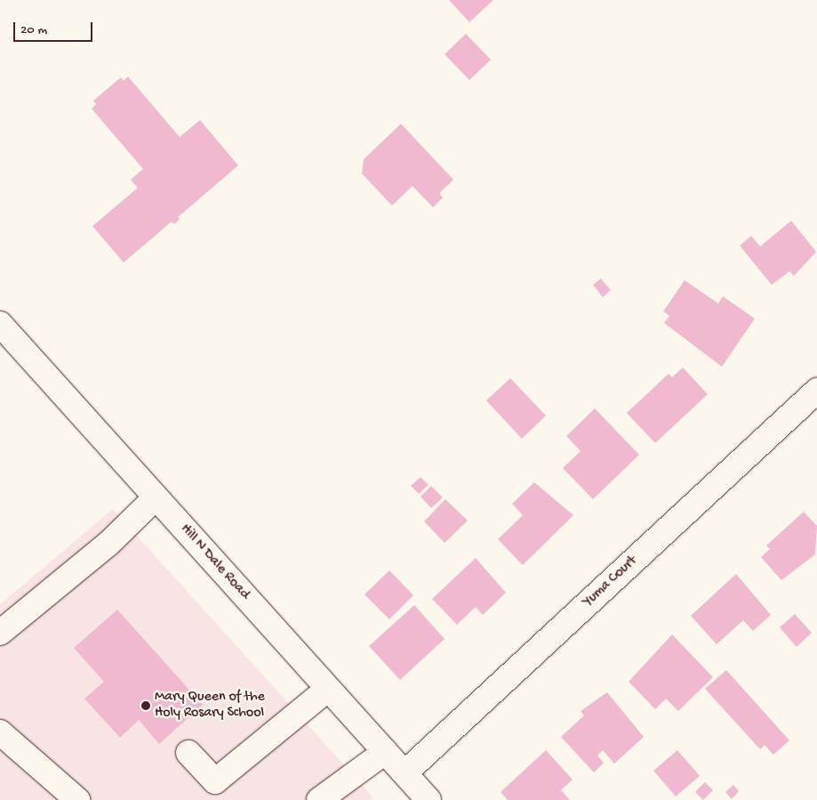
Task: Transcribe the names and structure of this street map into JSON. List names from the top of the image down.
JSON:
{
  "streets": {
    "street": ["Hill N Dale Road", "Yuma Court"]
  },
  "crossings": [
    ["Hill N Dale Road", "Yuma Court"]
  ],
  "places": ["Mary Queen of the Holy Rosary School"],
  "scale_bar": "20 m"
}
